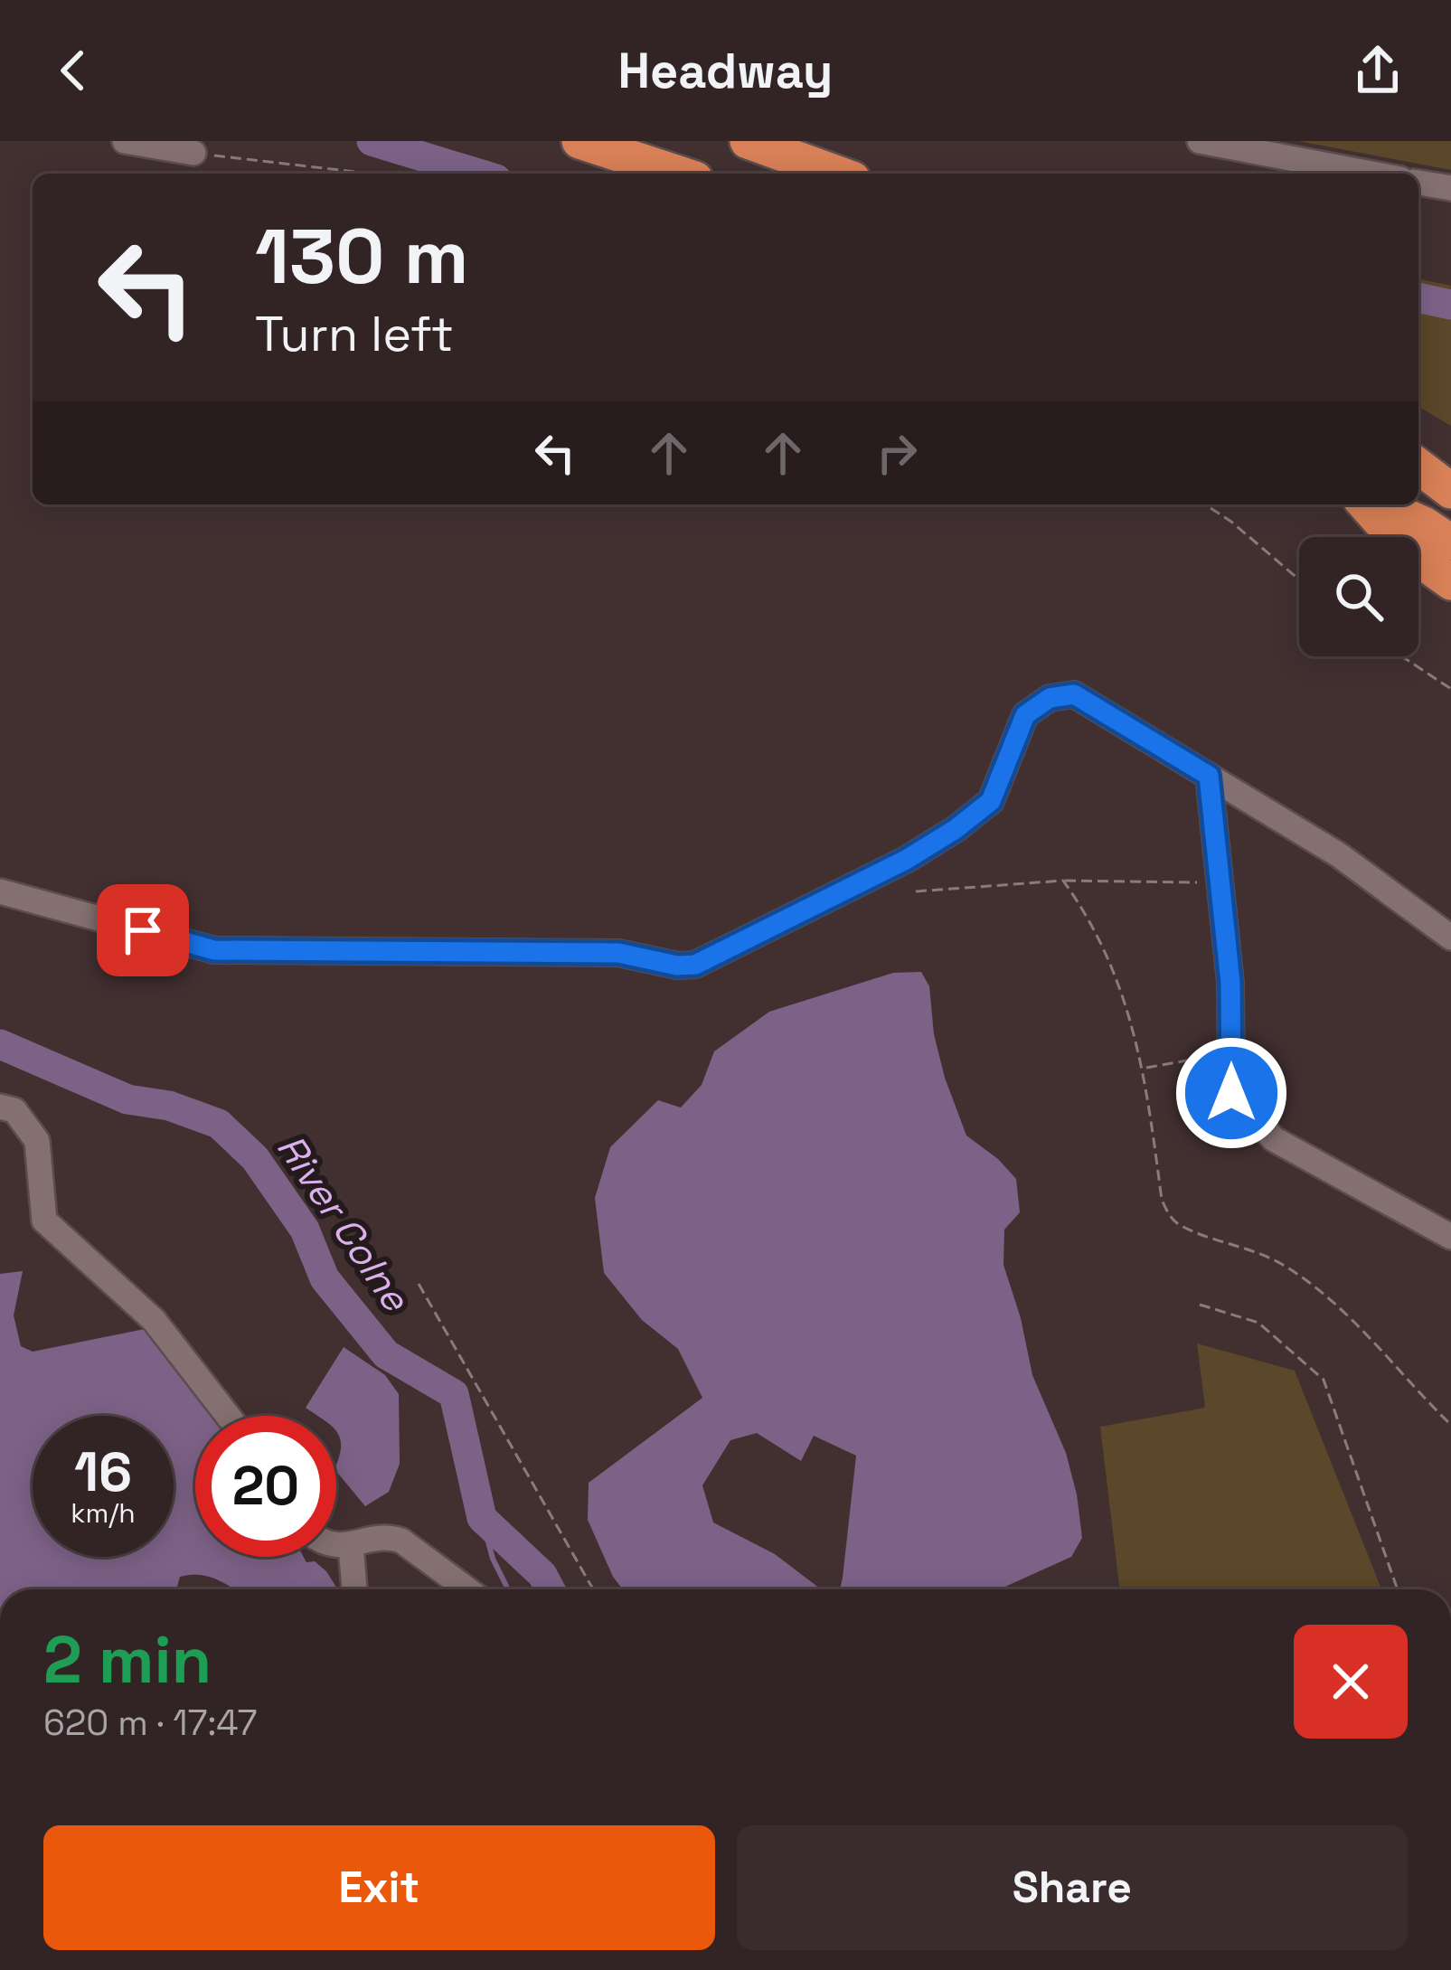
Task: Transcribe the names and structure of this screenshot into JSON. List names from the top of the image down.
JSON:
{
  "water": ["River Colne"],
  "page": {
    "header": "Headway",
    "turn": ["130 m", "Turn left"],
    "speed": "16 km/h",
    "limit": "20",
    "heading": ["2 min", "620 m · 17:47"],
    "buttons": ["Exit", "Share"]
  }
}
